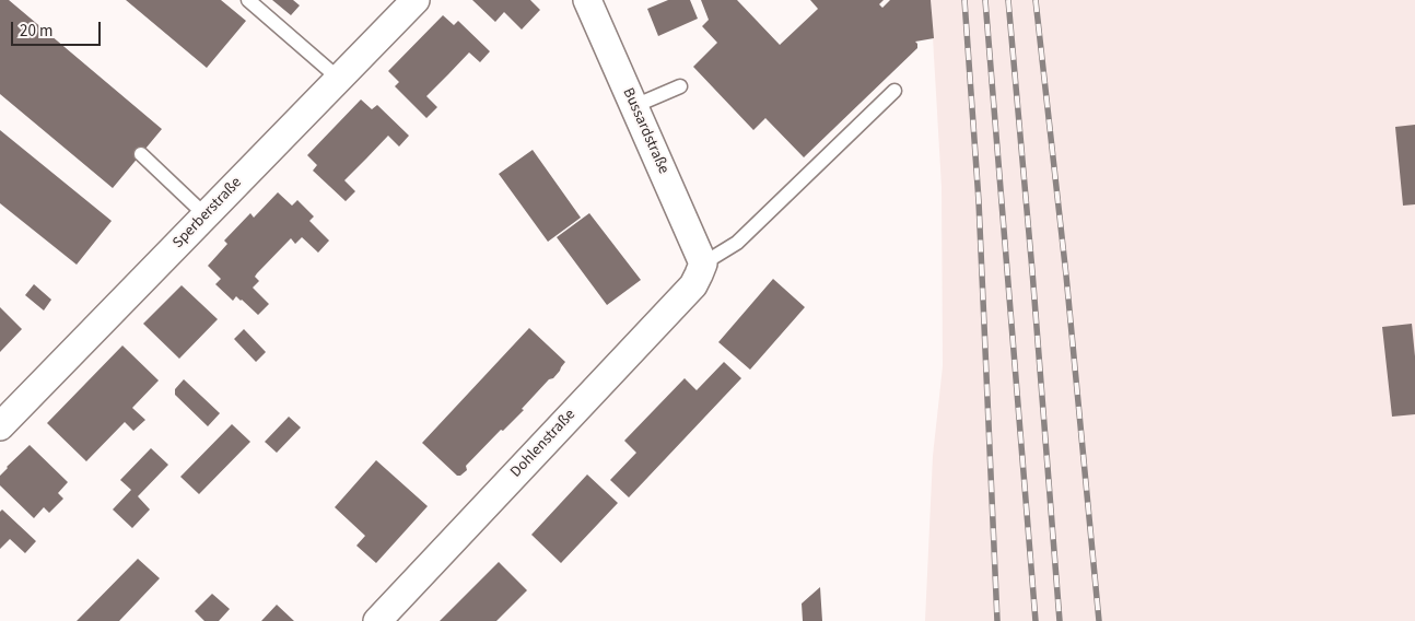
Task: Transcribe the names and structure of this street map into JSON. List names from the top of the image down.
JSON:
{
  "streets": {
    "street": ["Bussardstraße", "Sperberstraße", "Dohlenstraße"]
  },
  "crossings": [
    ["Bussardstraße", "Dohlenstraße"]
  ],
  "scale_bar": "20 m"
}
